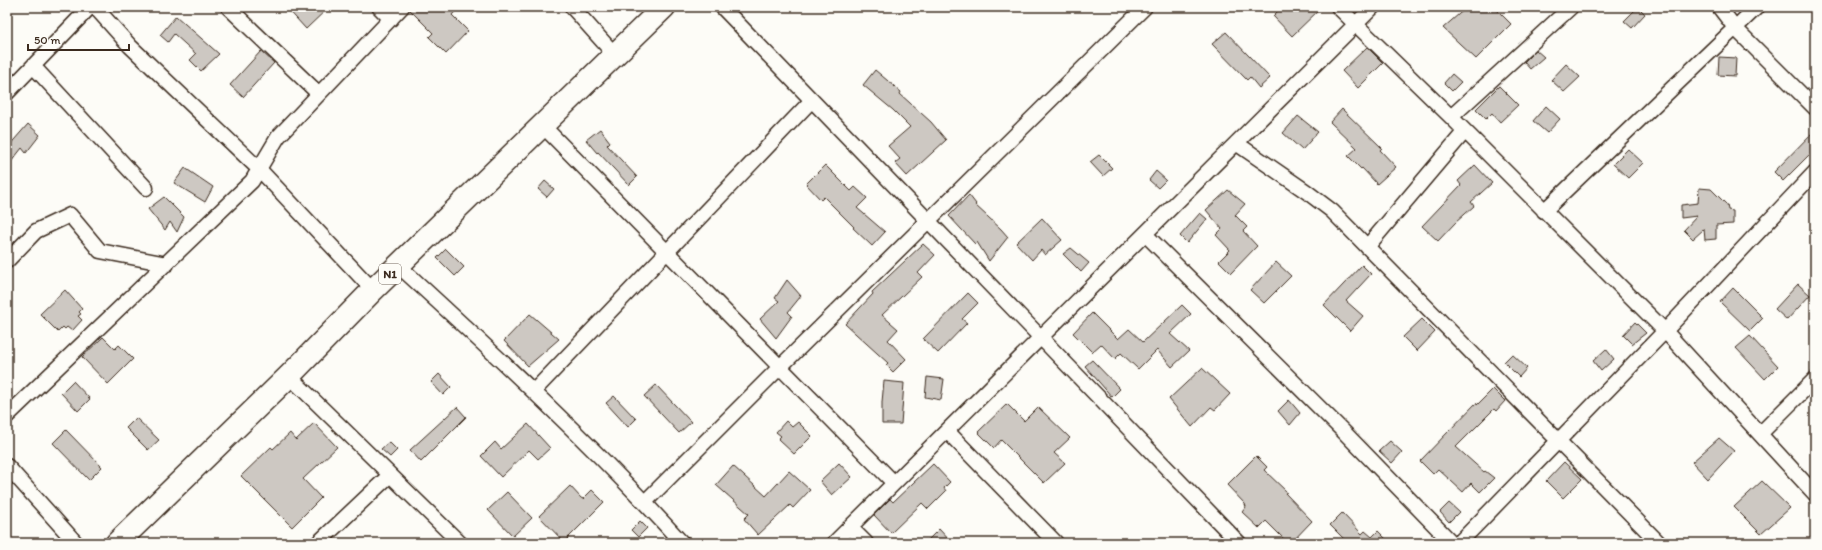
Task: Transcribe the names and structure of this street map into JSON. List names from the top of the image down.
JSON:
{
  "streets": {
    "main road": ["N1"]
  },
  "scale_bar": "50 m"
}
